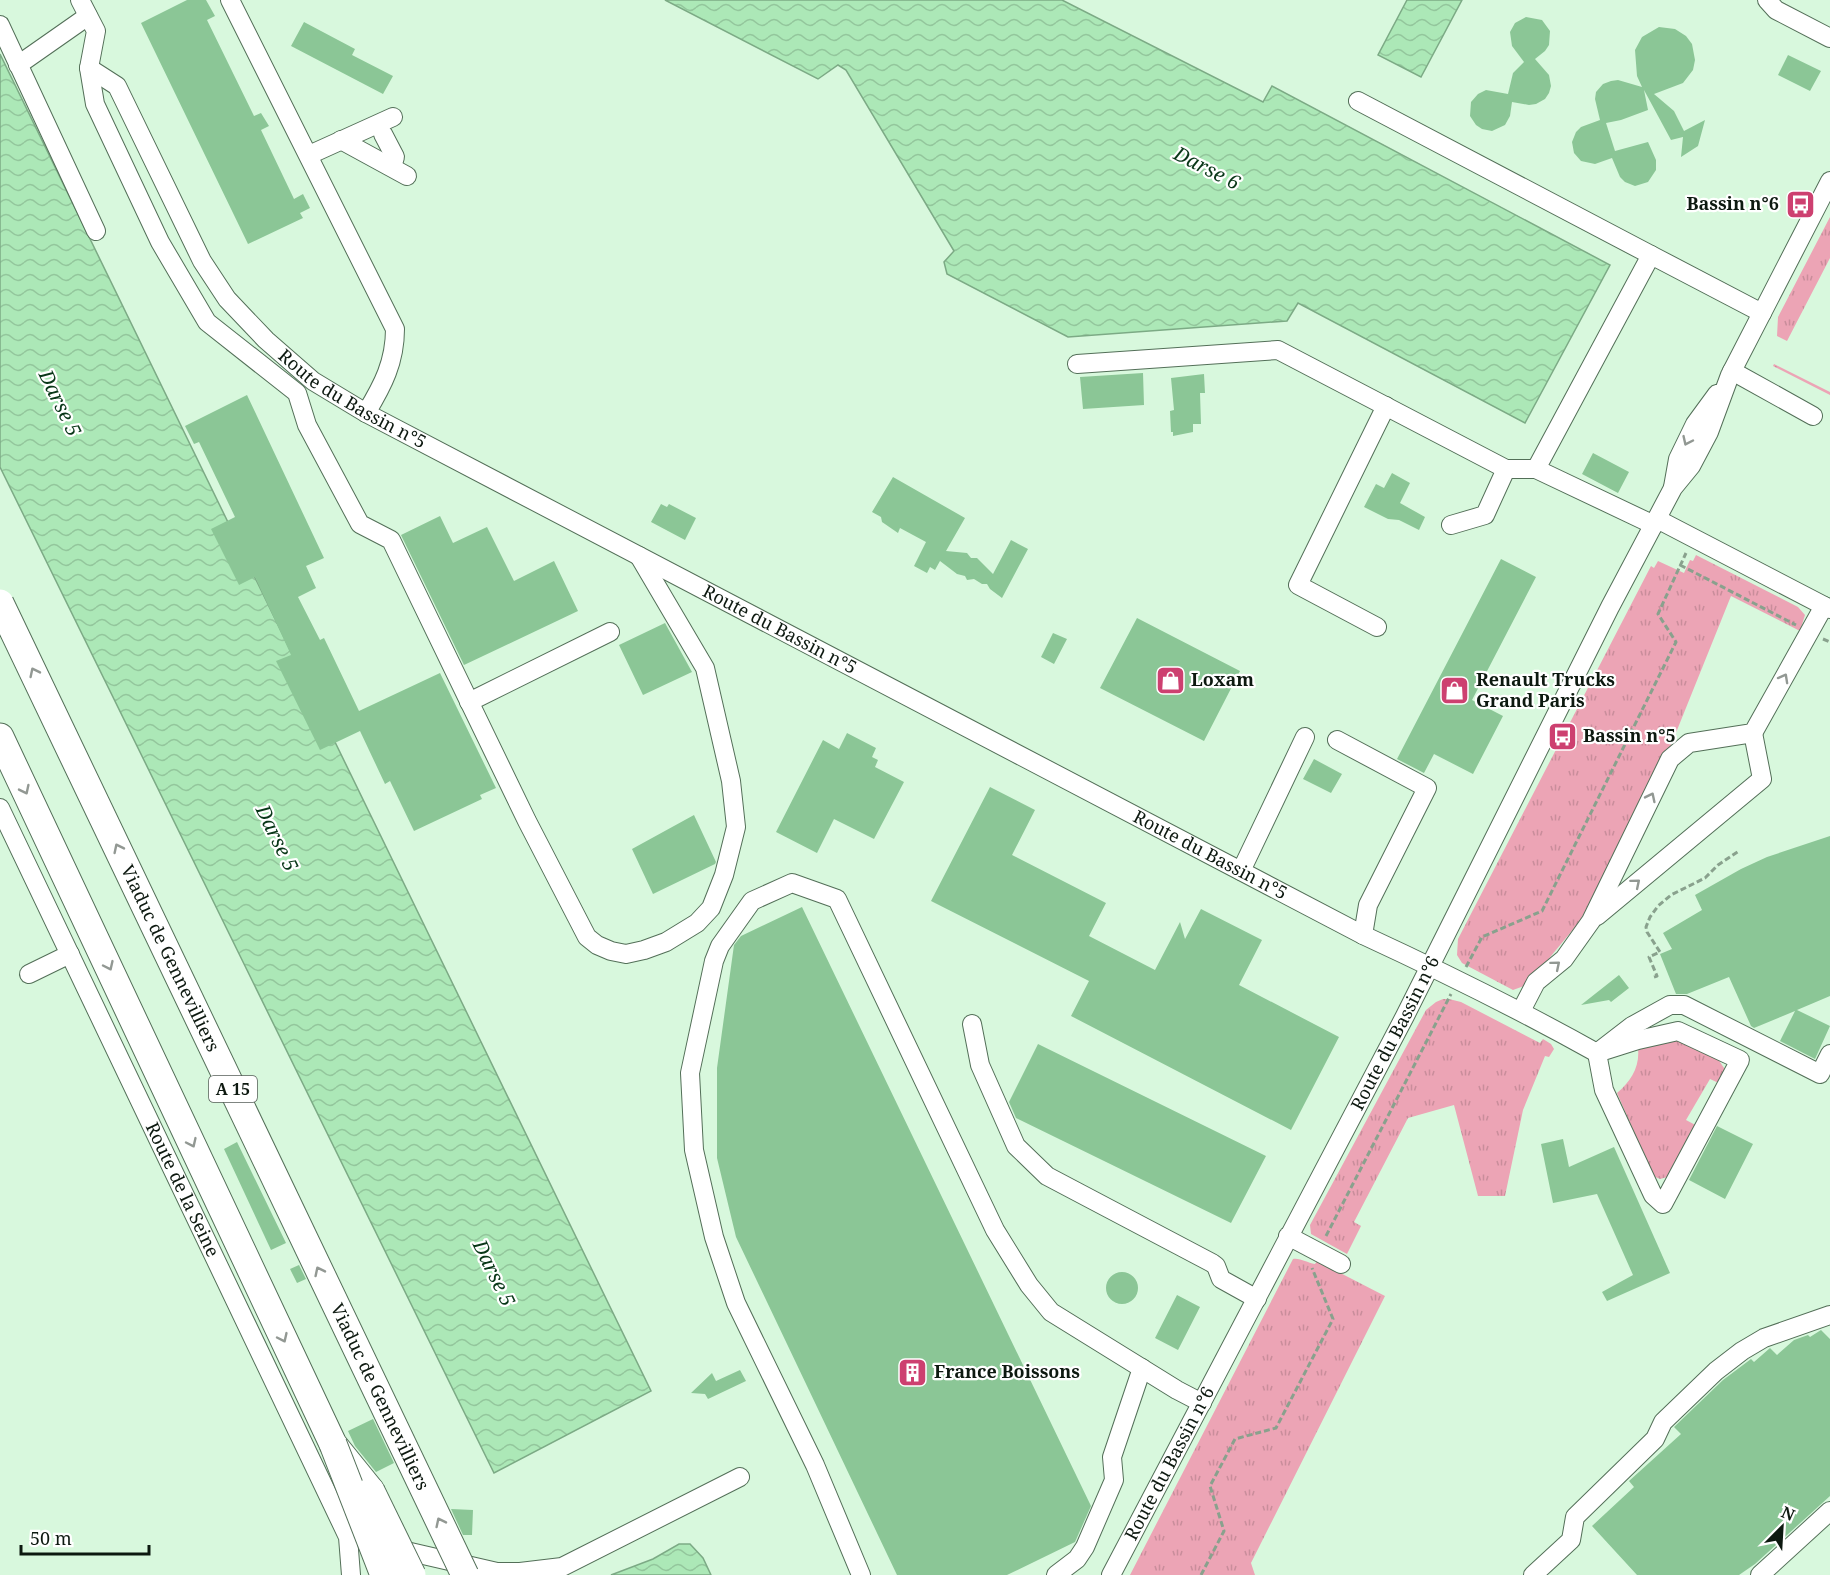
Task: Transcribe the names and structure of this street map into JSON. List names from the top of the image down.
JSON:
{
  "streets": {
    "highway": ["Viaduc de Gennevilliers", "A 15"],
    "street": ["Route du Bassin n°5", "Route du Bassin n°6", "Route de la Seine"]
  },
  "crossings": [
    ["Route du Bassin n°5", "Route du Bassin n°6"]
  ],
  "water": ["Darse 6", "Darse 5"],
  "places": {
    "bus stop": ["Bassin n°6", "Bassin n°5"],
    "shop": ["Loxam", "Renault Trucks Grand Paris"],
    "building": ["France Boissons"]
  },
  "scale_bar": "50 m",
  "north": "top right"
}
